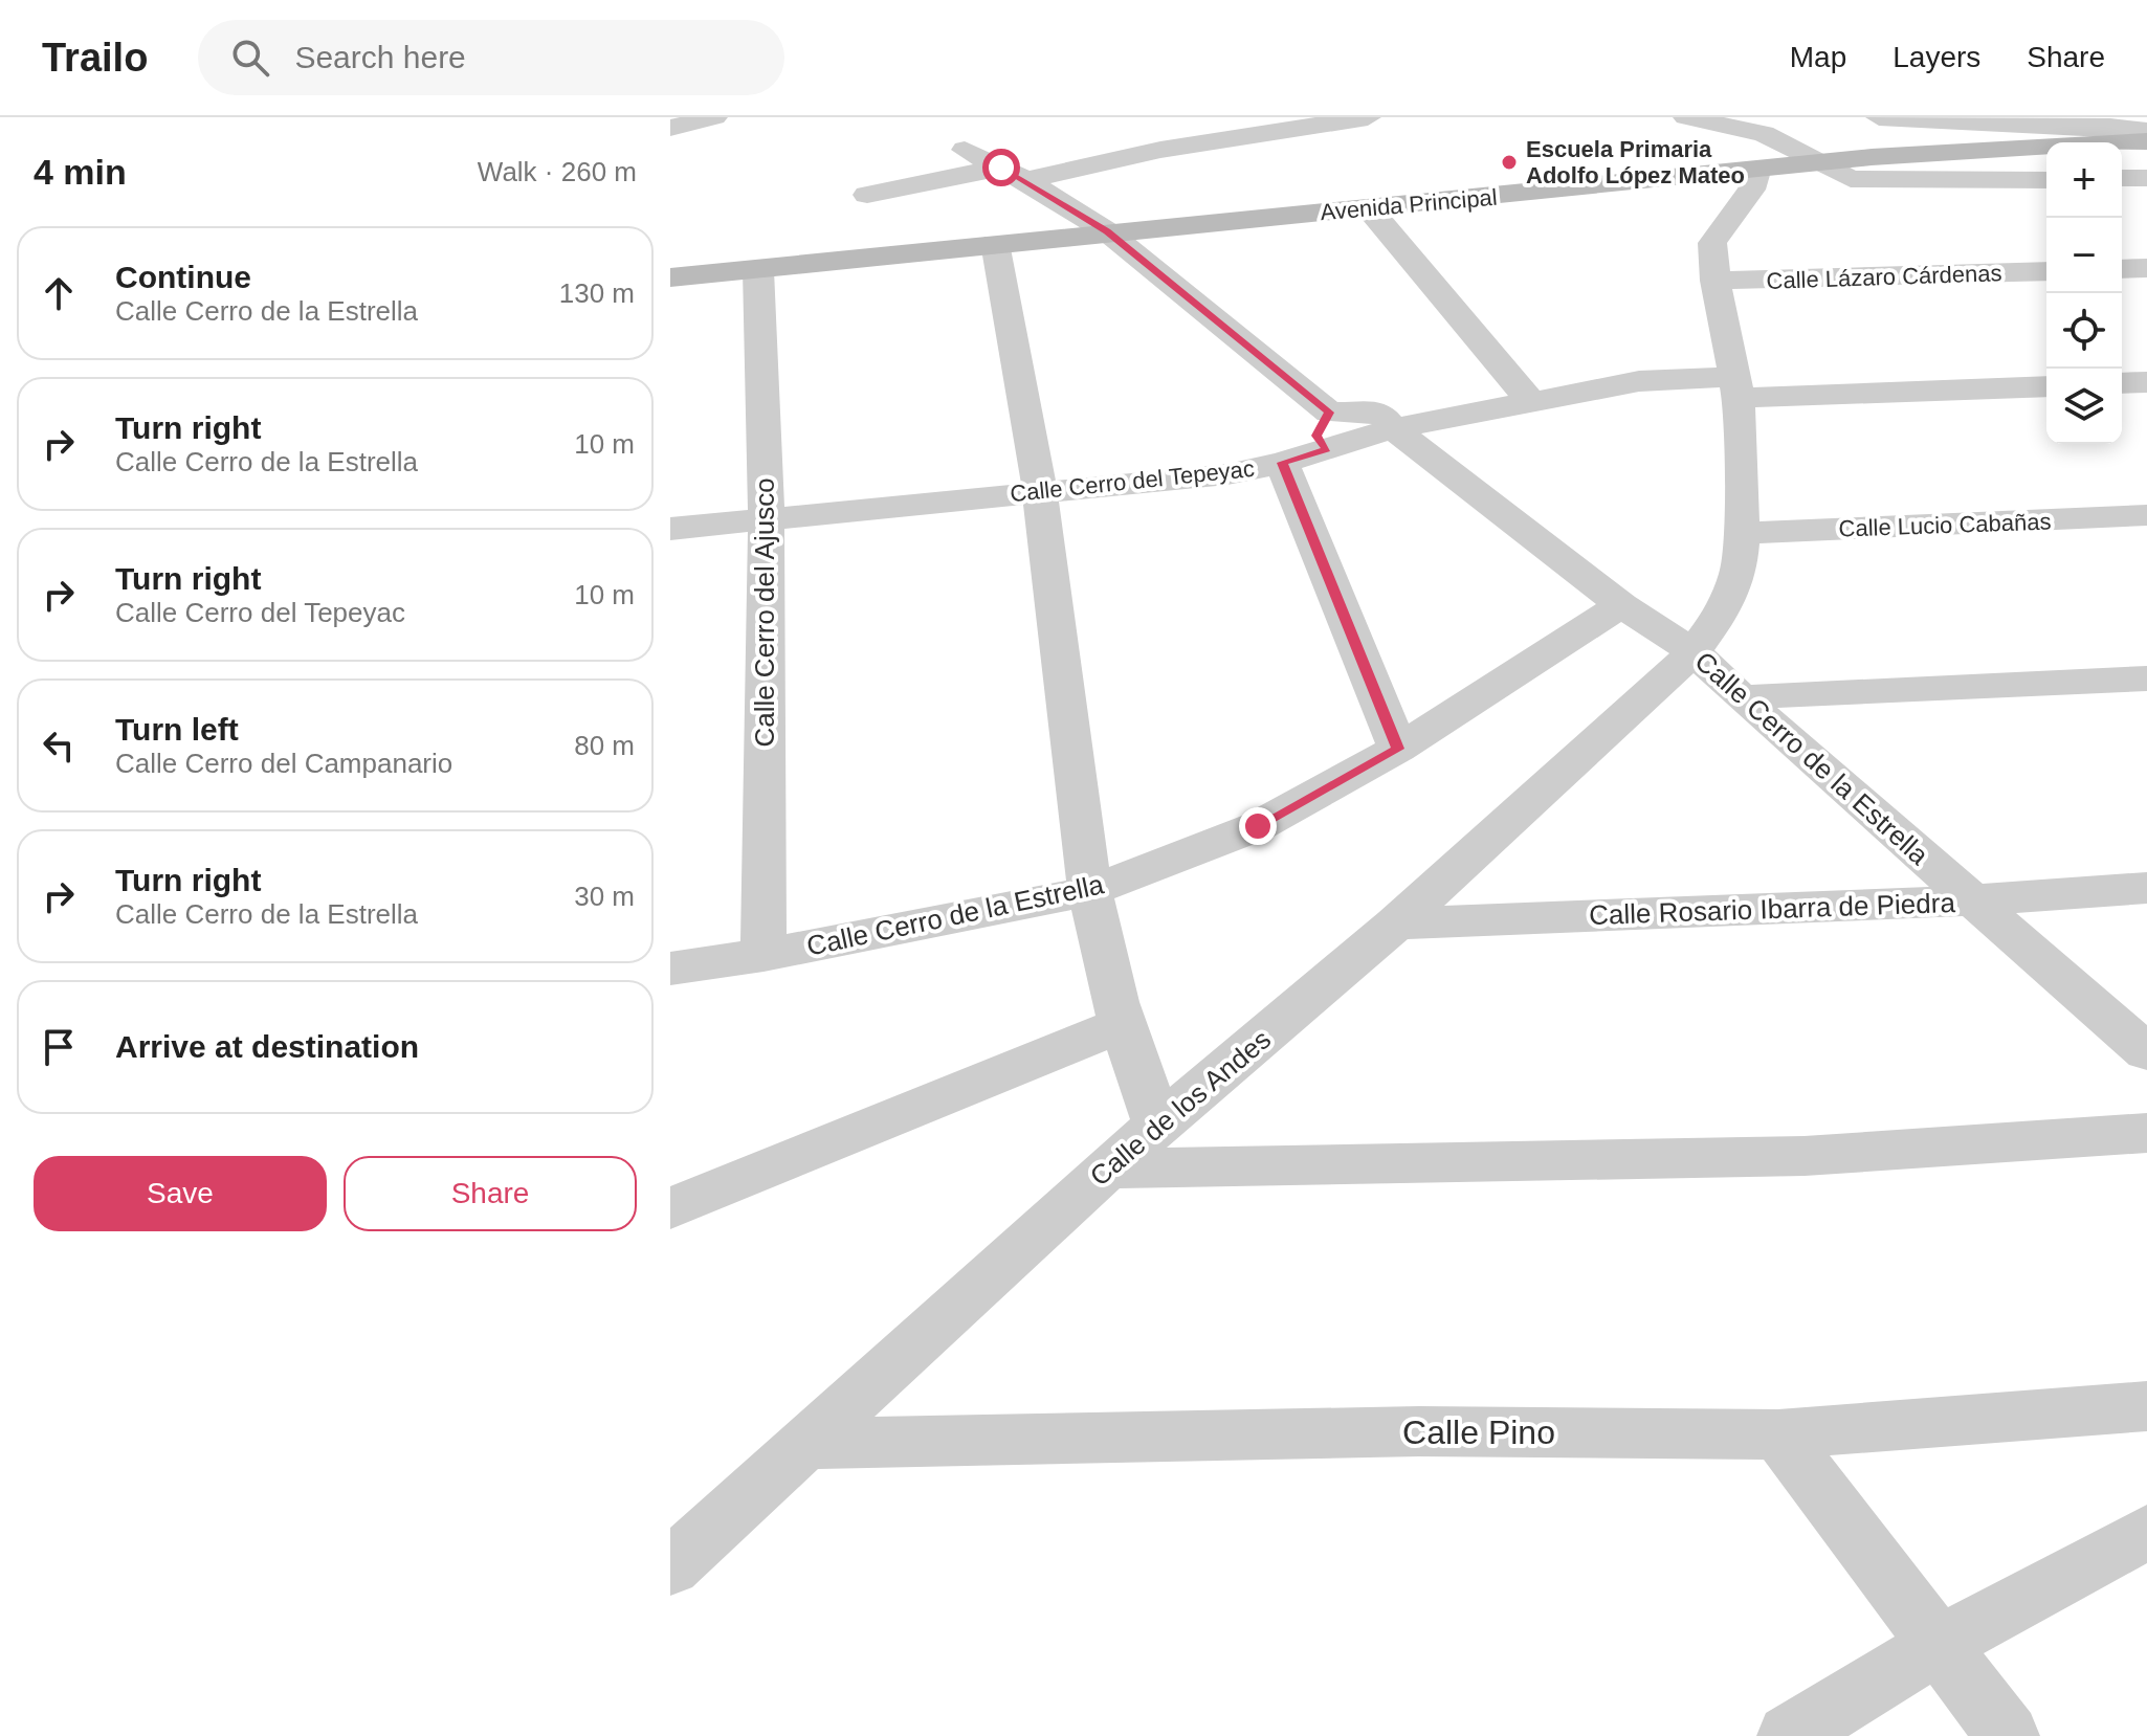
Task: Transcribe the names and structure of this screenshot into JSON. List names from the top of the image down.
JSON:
{
  "streets": {
    "street": [
      "Avenida Principal",
      "Calle Lázaro Cárdenas",
      "Calle Cerro del Tepeyac",
      "Calle Lucio Cabañas",
      "Calle Cerro del Ajusco",
      "Calle Cerro de la Estrella",
      "Calle Rosario Ibarra de Piedra",
      "Calle de los Andes",
      "Calle Pino"
    ]
  },
  "crossings": [
    ["Avenida Principal", "Calle Cerro del Ajusco"],
    ["Avenida Principal", "Calle de los Andes"],
    ["Calle Lázaro Cárdenas", "Calle de los Andes"],
    ["Calle Cerro del Tepeyac", "Calle Cerro del Ajusco"],
    ["Calle Cerro del Tepeyac", "Calle Cerro de la Estrella"],
    ["Calle Cerro del Tepeyac", "Calle de los Andes"],
    ["Calle Lucio Cabañas", "Calle de los Andes"],
    ["Calle Cerro del Ajusco", "Calle Cerro de la Estrella"],
    ["Calle Cerro de la Estrella", "Calle Rosario Ibarra de Piedra"],
    ["Calle Cerro de la Estrella", "Calle de los Andes"],
    ["Calle Rosario Ibarra de Piedra", "Calle de los Andes"],
    ["Calle de los Andes", "Calle Pino"]
  ],
  "places": ["Escuela Primaria Adolfo López Mateo"],
  "page": {
    "header": "Trailo",
    "search": "Search here",
    "nav": ["Map", "Layers", "Share"],
    "heading": ["4 min", "Walk · 260 m"],
    "map_buttons": ["+", "−"],
    "list": [
      ["Continue", "Calle Cerro de la Estrella", "130 m"],
      ["Turn right", "Calle Cerro de la Estrella", "10 m"],
      ["Turn right", "Calle Cerro del Tepeyac", "10 m"],
      ["Turn left", "Calle Cerro del Campanario", "80 m"],
      ["Turn right", "Calle Cerro de la Estrella", "30 m"],
      "Arrive at destination"
    ],
    "buttons": ["Save", "Share"]
  }
}
